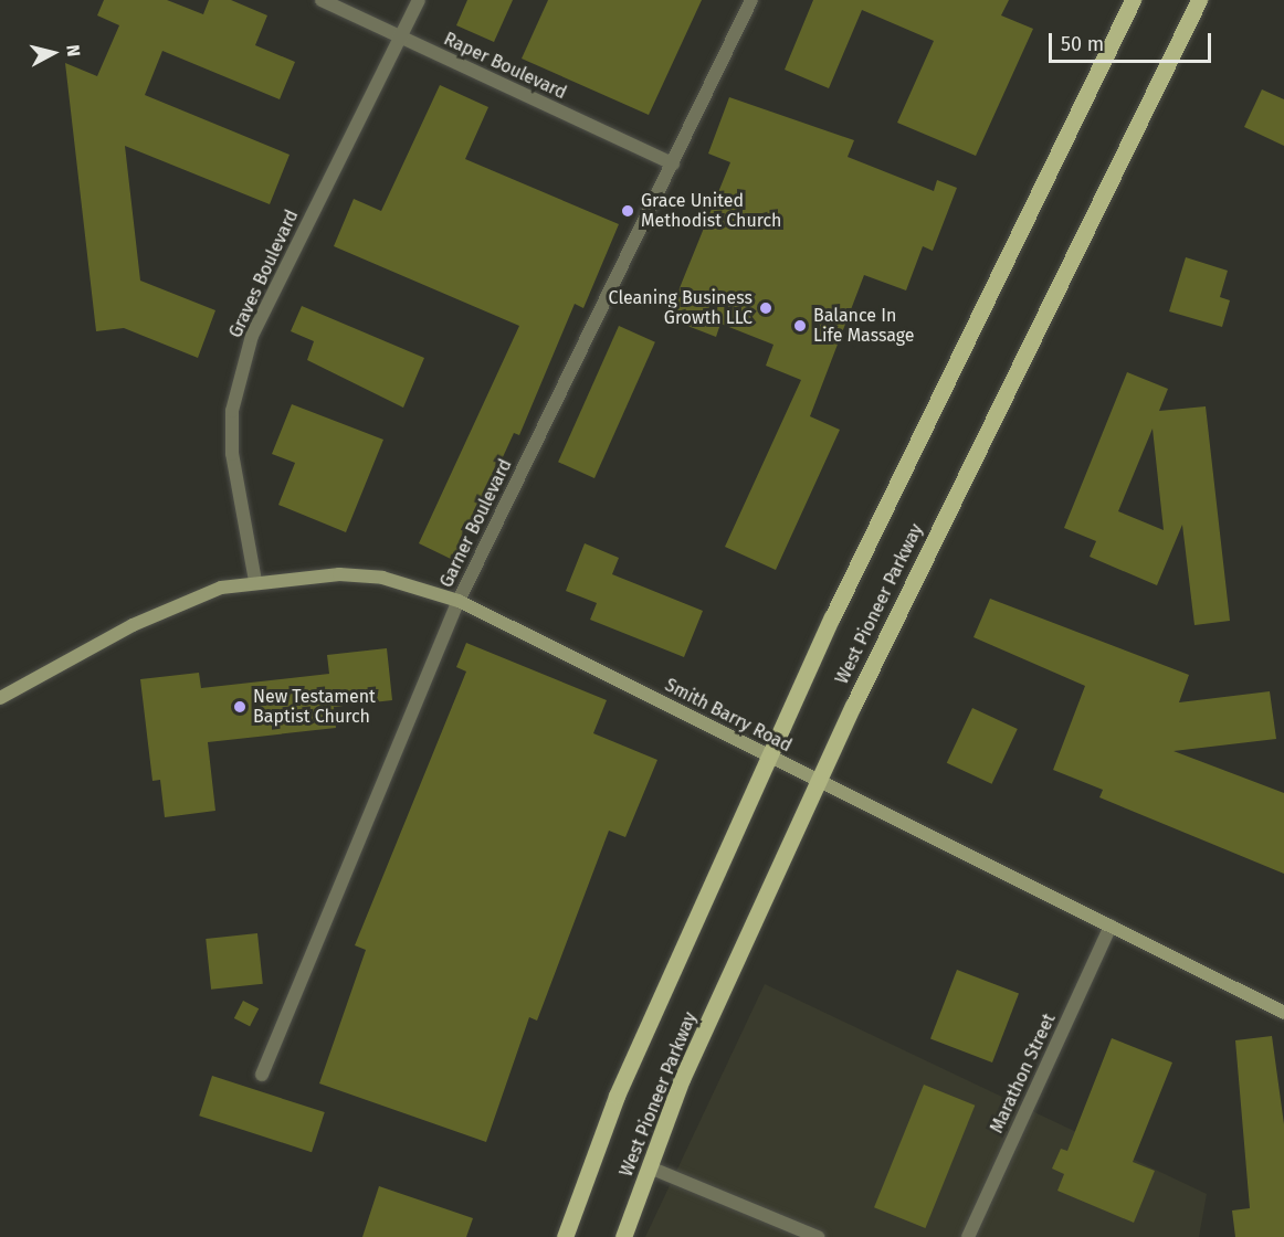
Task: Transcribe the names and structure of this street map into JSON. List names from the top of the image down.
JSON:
{
  "streets": {
    "main road": ["West Pioneer Parkway"],
    "street": [
      "Raper Boulevard",
      "Graves Boulevard",
      "Garner Boulevard",
      "Smith Barry Road",
      "Marathon Street"
    ]
  },
  "crossings": [
    ["Raper Boulevard", "Graves Boulevard"],
    ["Raper Boulevard", "Garner Boulevard"],
    ["Graves Boulevard", "Smith Barry Road"],
    ["Garner Boulevard", "Smith Barry Road"],
    ["West Pioneer Parkway", "Smith Barry Road"],
    ["Smith Barry Road", "Marathon Street"]
  ],
  "places": [
    "Grace United Methodist Church",
    "Cleaning Business Growth LLC",
    "Balance In Life Massage",
    "New Testament Baptist Church"
  ],
  "scale_bar": "50 m",
  "north": "right"
}
